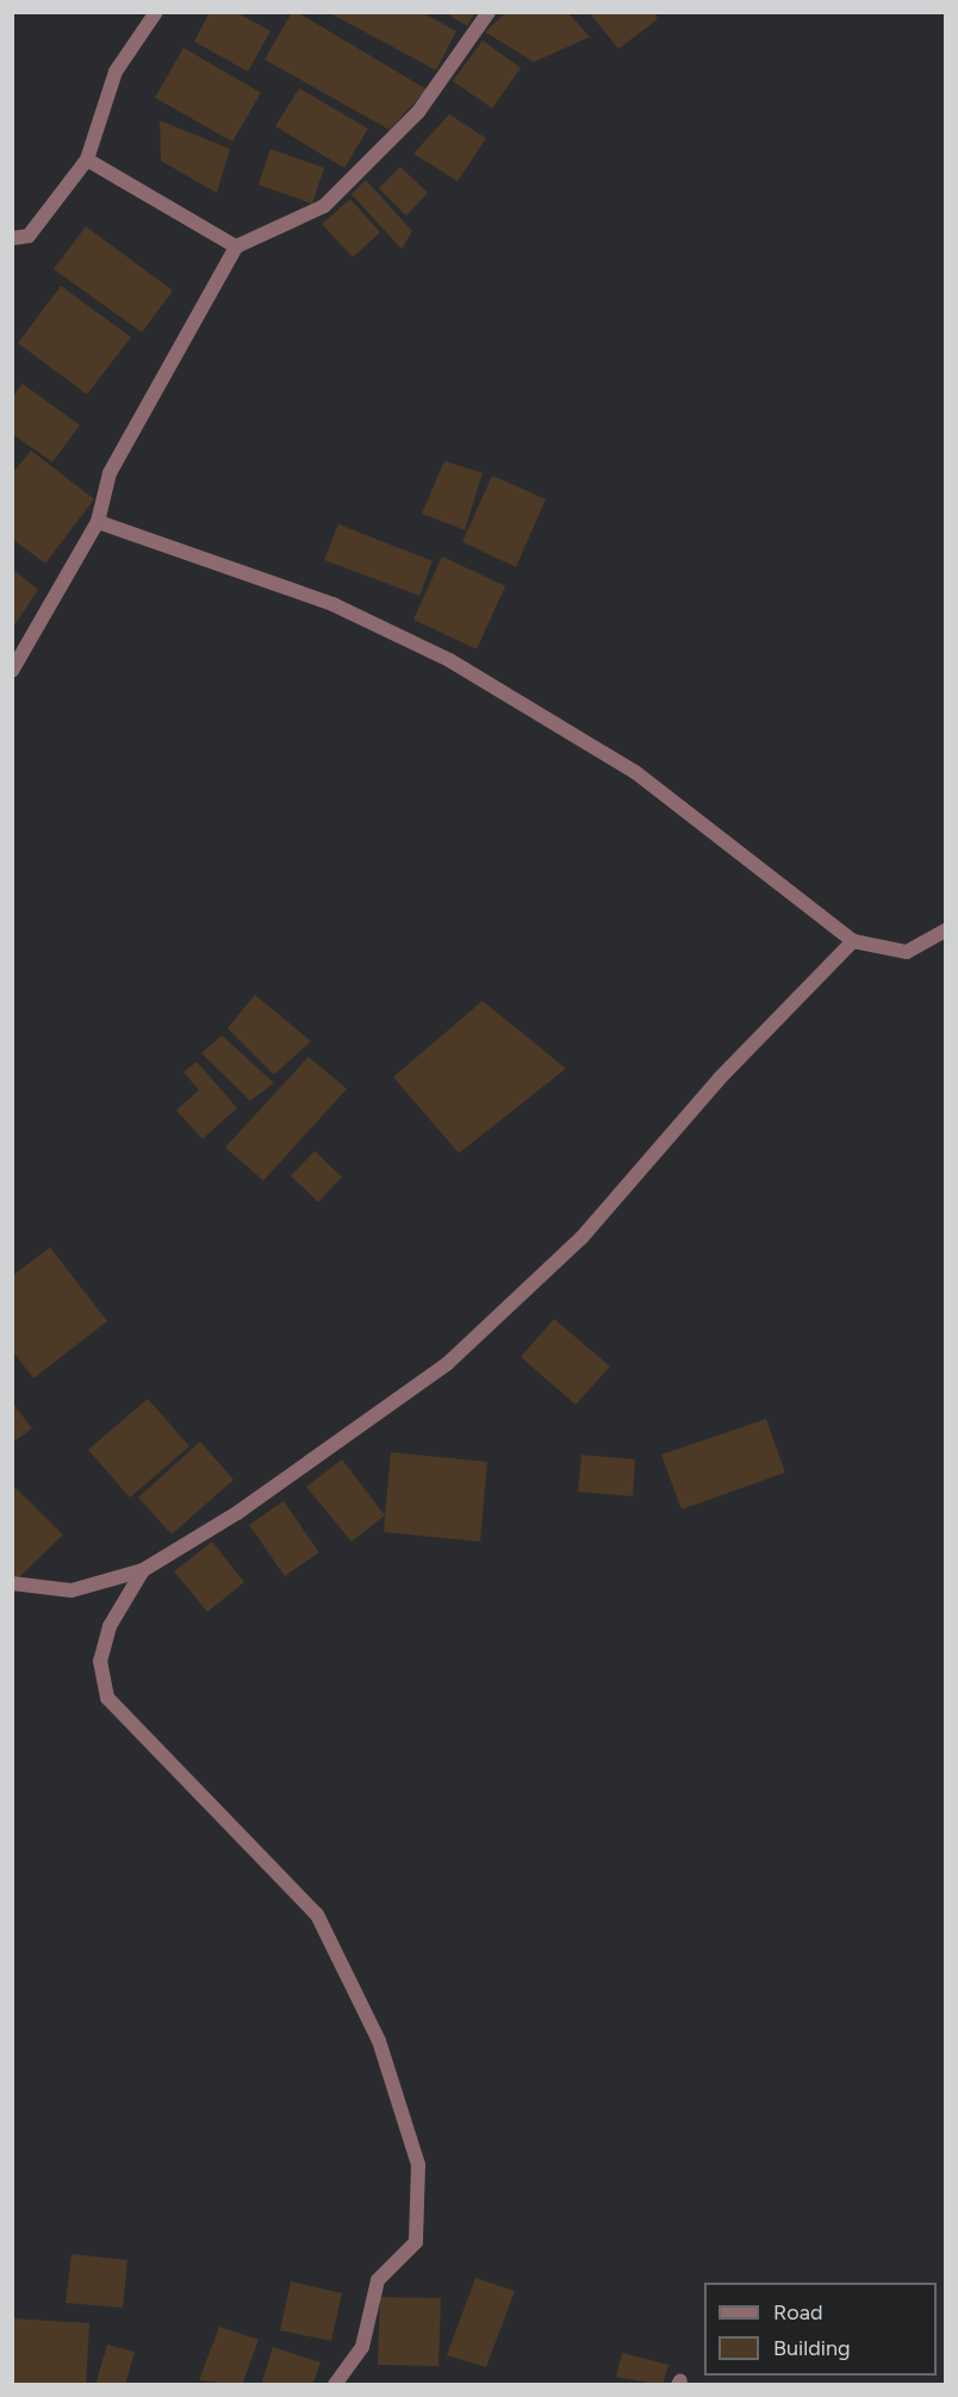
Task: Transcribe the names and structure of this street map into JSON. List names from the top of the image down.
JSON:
{
  "legend": ["Road", "Building"]
}
